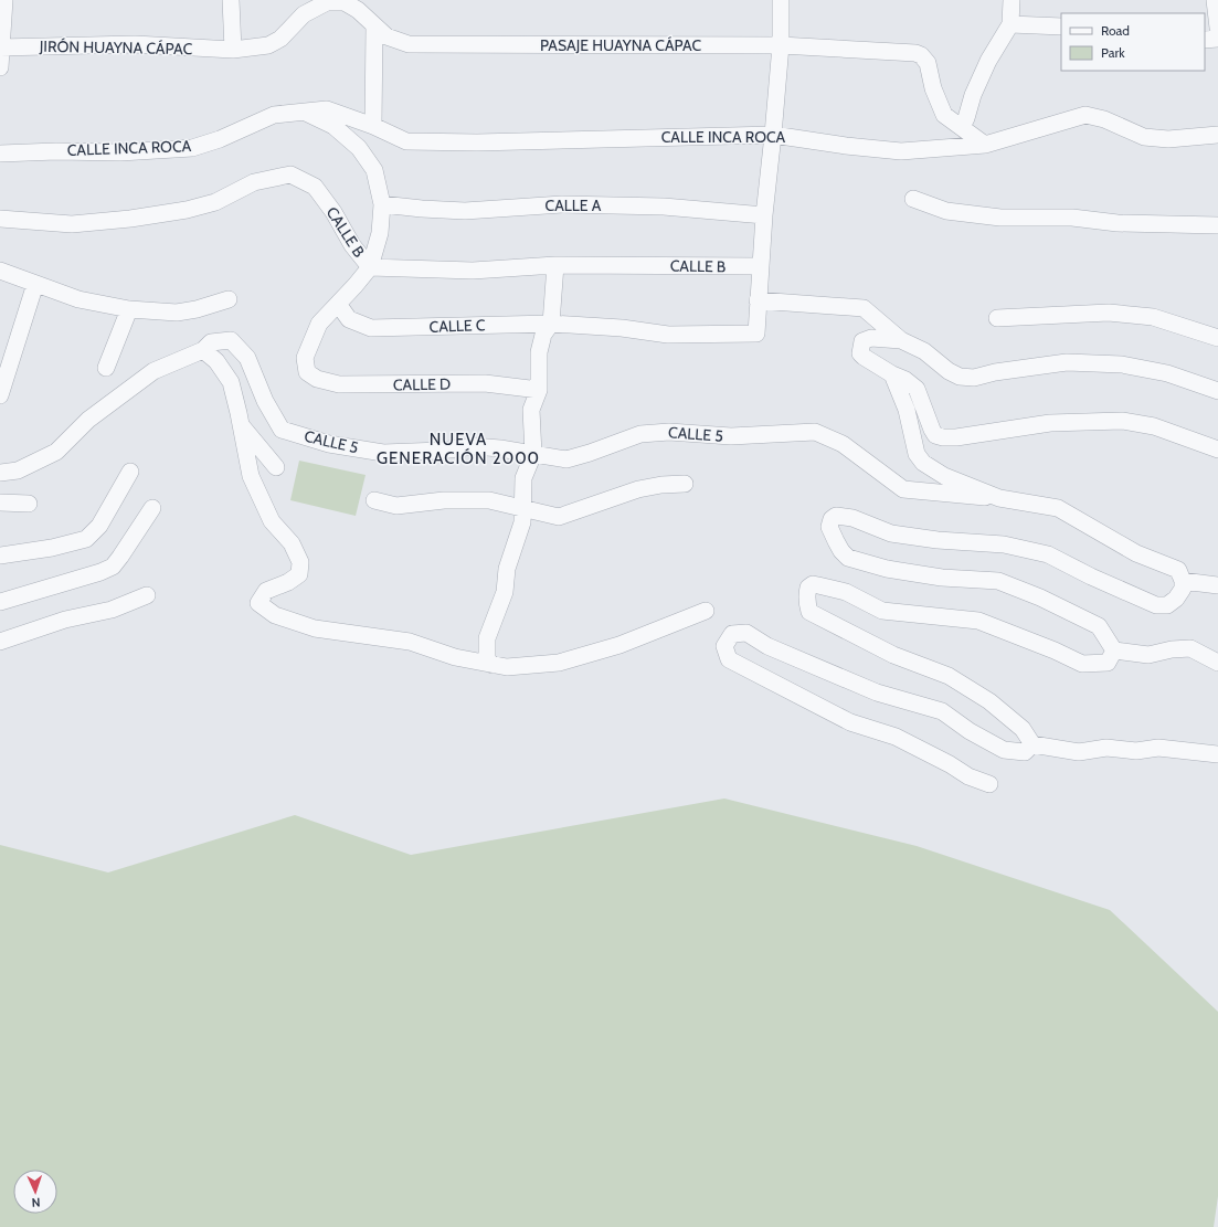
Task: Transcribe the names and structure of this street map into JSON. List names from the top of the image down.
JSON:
{
  "streets": {
    "street": [
      "PASAJE HUAYNA CÁPAC",
      "JIRÓN HUAYNA CÁPAC",
      "CALLE INCA ROCA",
      "CALLE A",
      "CALLE B",
      "CALLE C",
      "CALLE D",
      "CALLE 5"
    ]
  },
  "crossings": [
    ["PASAJE HUAYNA CÁPAC", "JIRÓN HUAYNA CÁPAC"],
    ["PASAJE HUAYNA CÁPAC", "CALLE INCA ROCA"],
    ["CALLE C", "CALLE D"]
  ],
  "districts": ["NUEVA GENERACIÓN 2000"],
  "legend": ["Road", "Park"],
  "north": "bottom"
}
